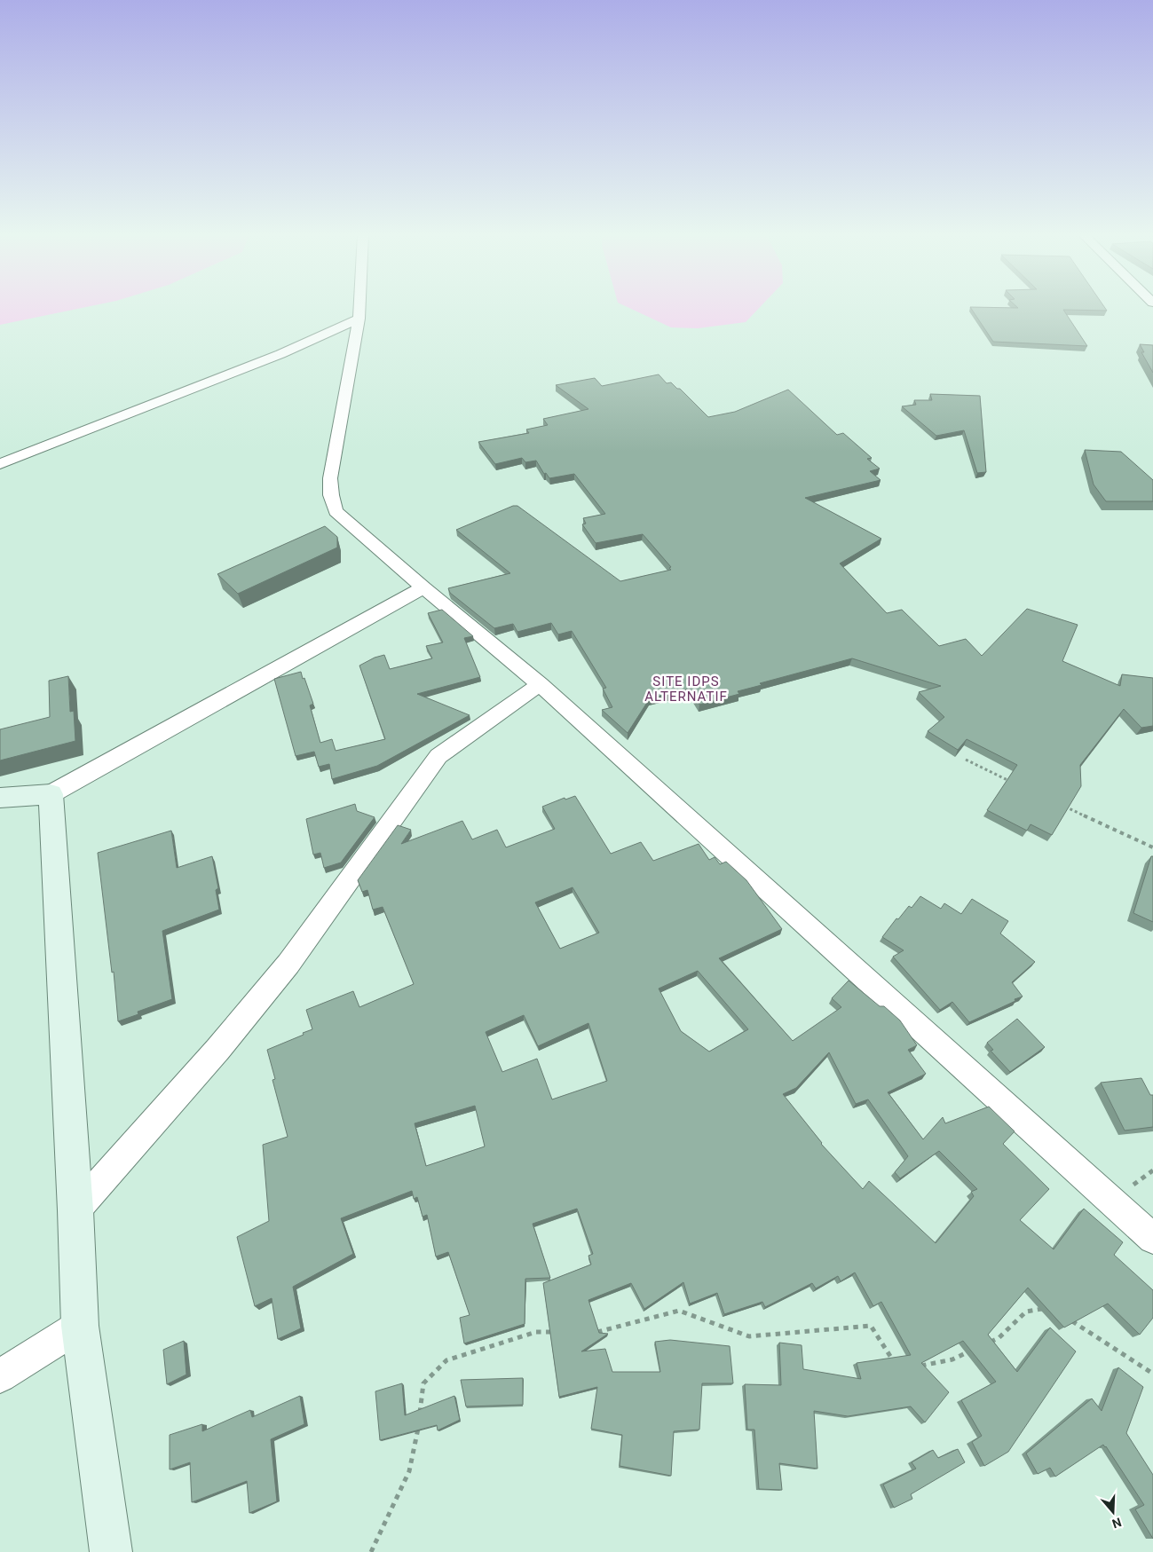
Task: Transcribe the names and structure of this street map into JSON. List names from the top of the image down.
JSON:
{
  "districts": ["SITE IDPS ALTERNATIF"],
  "north": "bottom"
}
